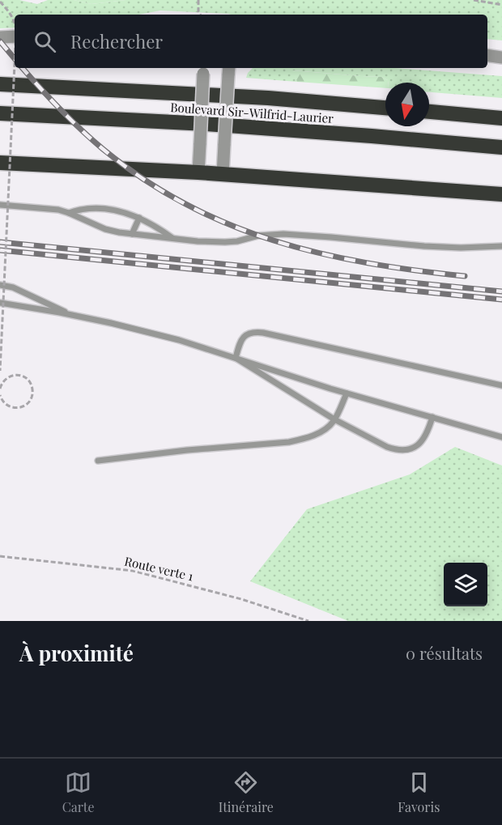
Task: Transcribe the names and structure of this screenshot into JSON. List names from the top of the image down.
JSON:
{
  "streets": {
    "highway": ["Boulevard Sir-Wilfrid-Laurier"],
    "path": ["Route verte 1"]
  },
  "north": "bottom",
  "page": {
    "search": "Rechercher",
    "heading": ["À proximité", "0 résultats"],
    "nav": ["Carte", "Itinéraire", "Favoris"]
  }
}
